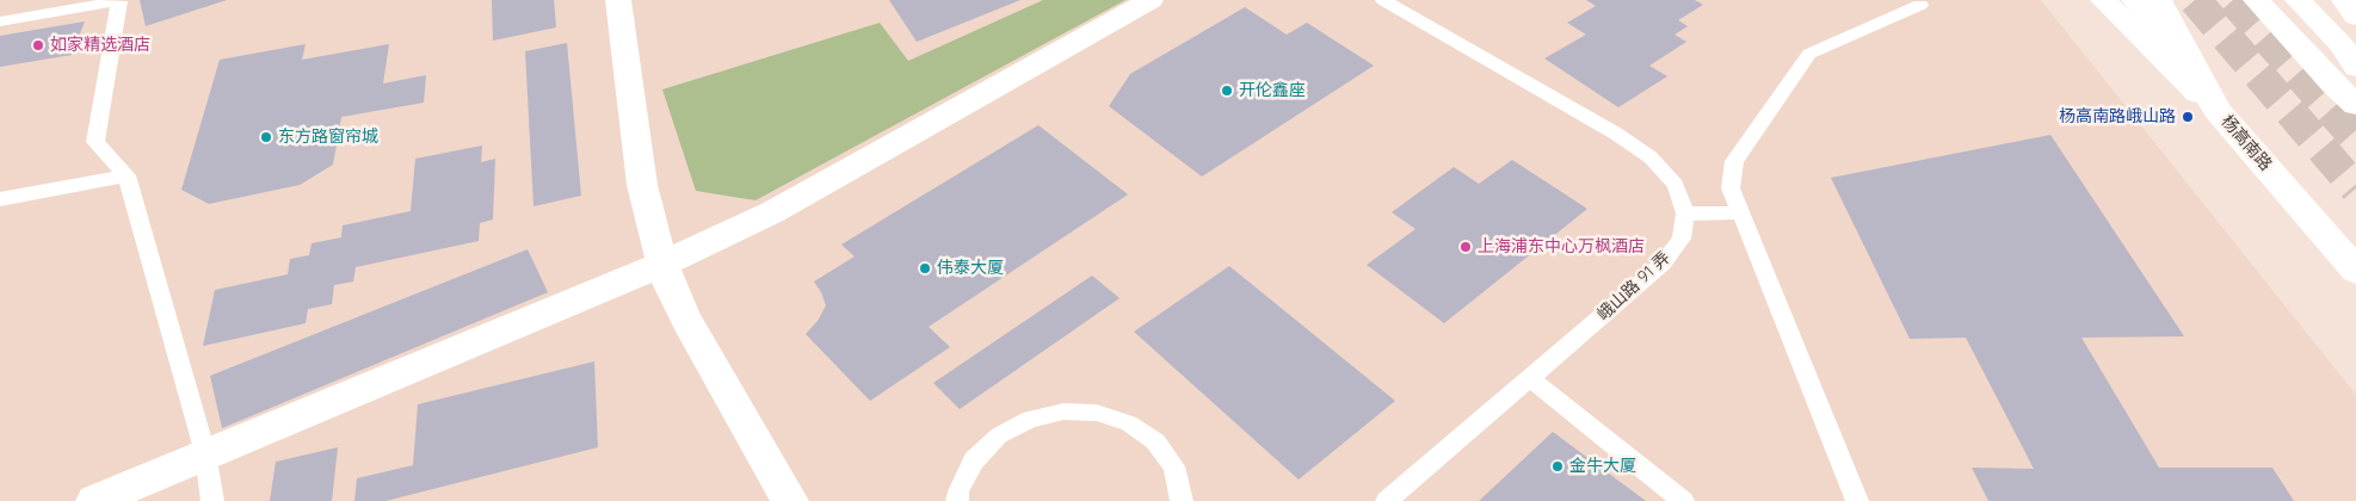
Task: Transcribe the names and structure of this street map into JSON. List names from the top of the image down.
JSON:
{
  "streets": {
    "main road": ["杨高南路"],
    "lane": ["峨山路 91 弄"]
  },
  "places": [
    "如家精选酒店",
    "开伦鑫座",
    "杨高南路峨山路",
    "东方路窗帘城",
    "上海浦东中心万枫酒店",
    "伟泰大厦",
    "金牛大厦"
  ]
}
